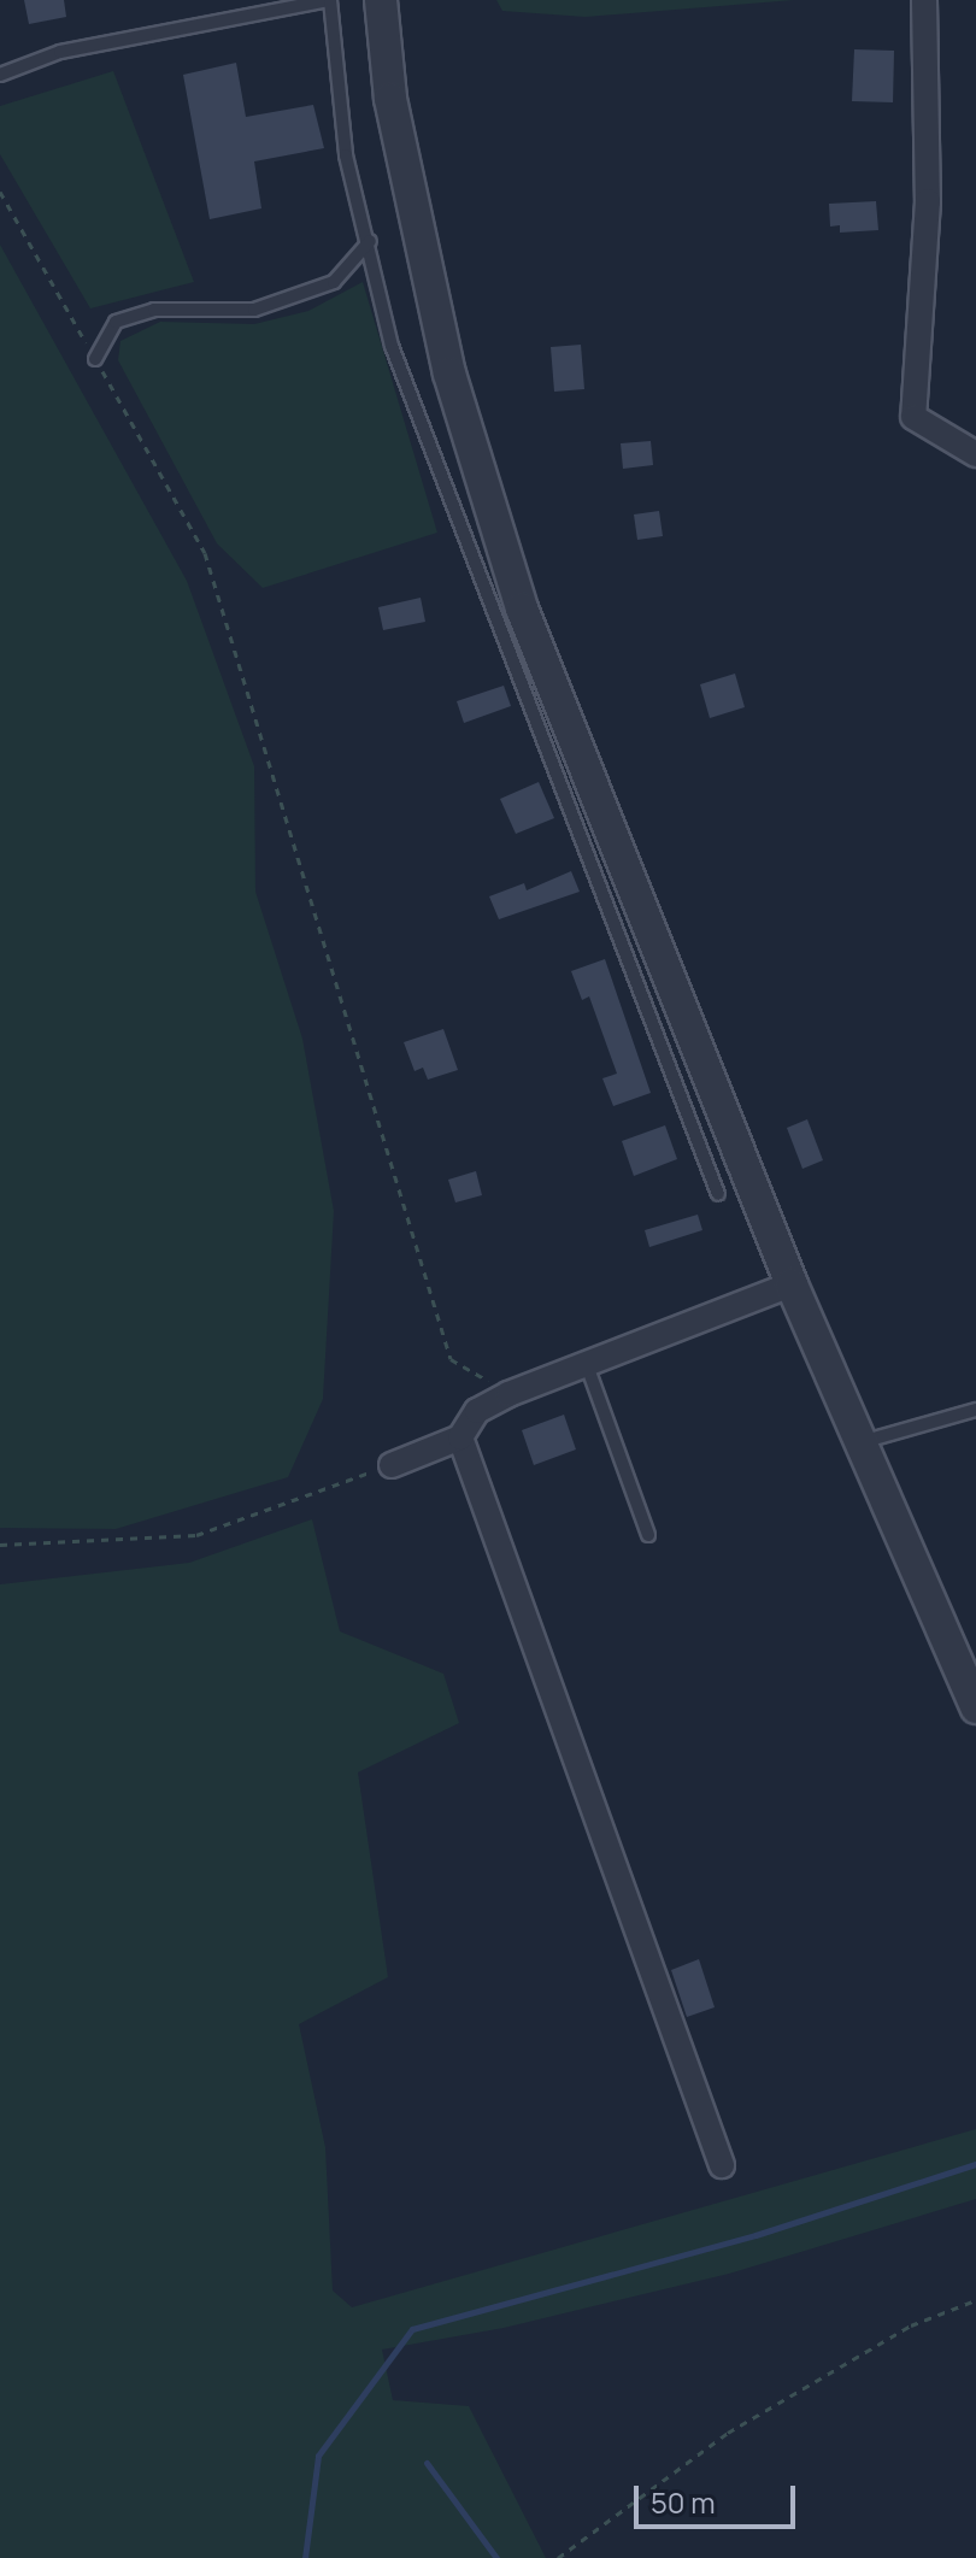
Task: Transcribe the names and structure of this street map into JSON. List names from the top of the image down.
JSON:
{
  "scale_bar": "50 m"
}
